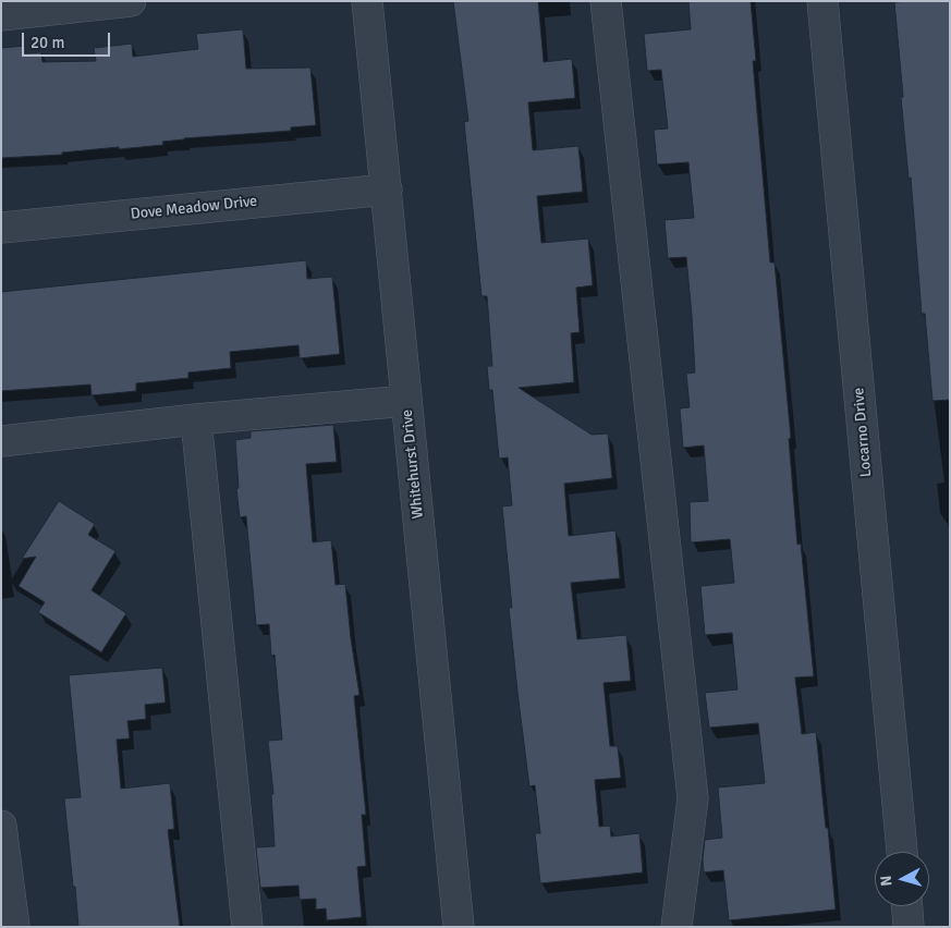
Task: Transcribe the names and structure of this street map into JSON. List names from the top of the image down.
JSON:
{
  "streets": {
    "street": ["Dove Meadow Drive", "Locarno Drive", "Whitehurst Drive"]
  },
  "crossings": [
    ["Dove Meadow Drive", "Whitehurst Drive"]
  ],
  "scale_bar": "20 m",
  "north": "left"
}
